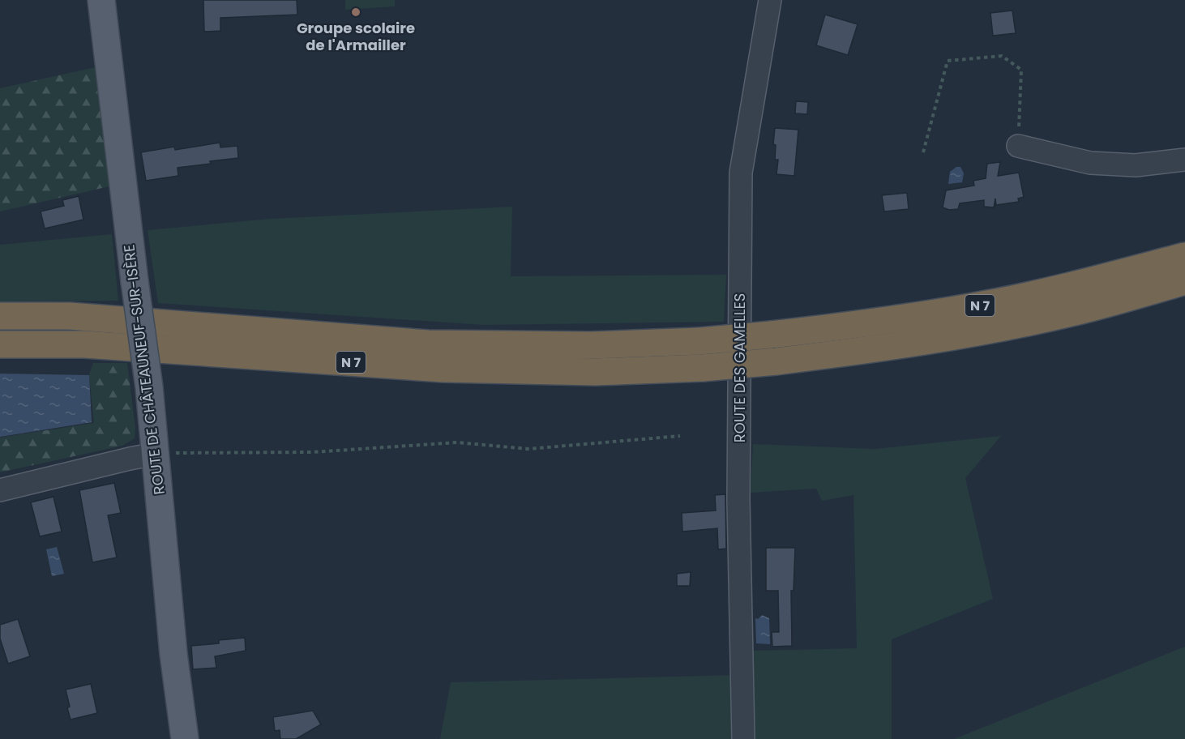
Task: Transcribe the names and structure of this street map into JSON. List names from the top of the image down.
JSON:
{
  "streets": {
    "highway": ["N 7"],
    "main road": ["ROUTE DE CHÂTEAUNEUF-SUR-ISÈRE"],
    "street": ["ROUTE DES GAMELLES"]
  },
  "places": ["Groupe scolaire de l'Armailler"]
}
